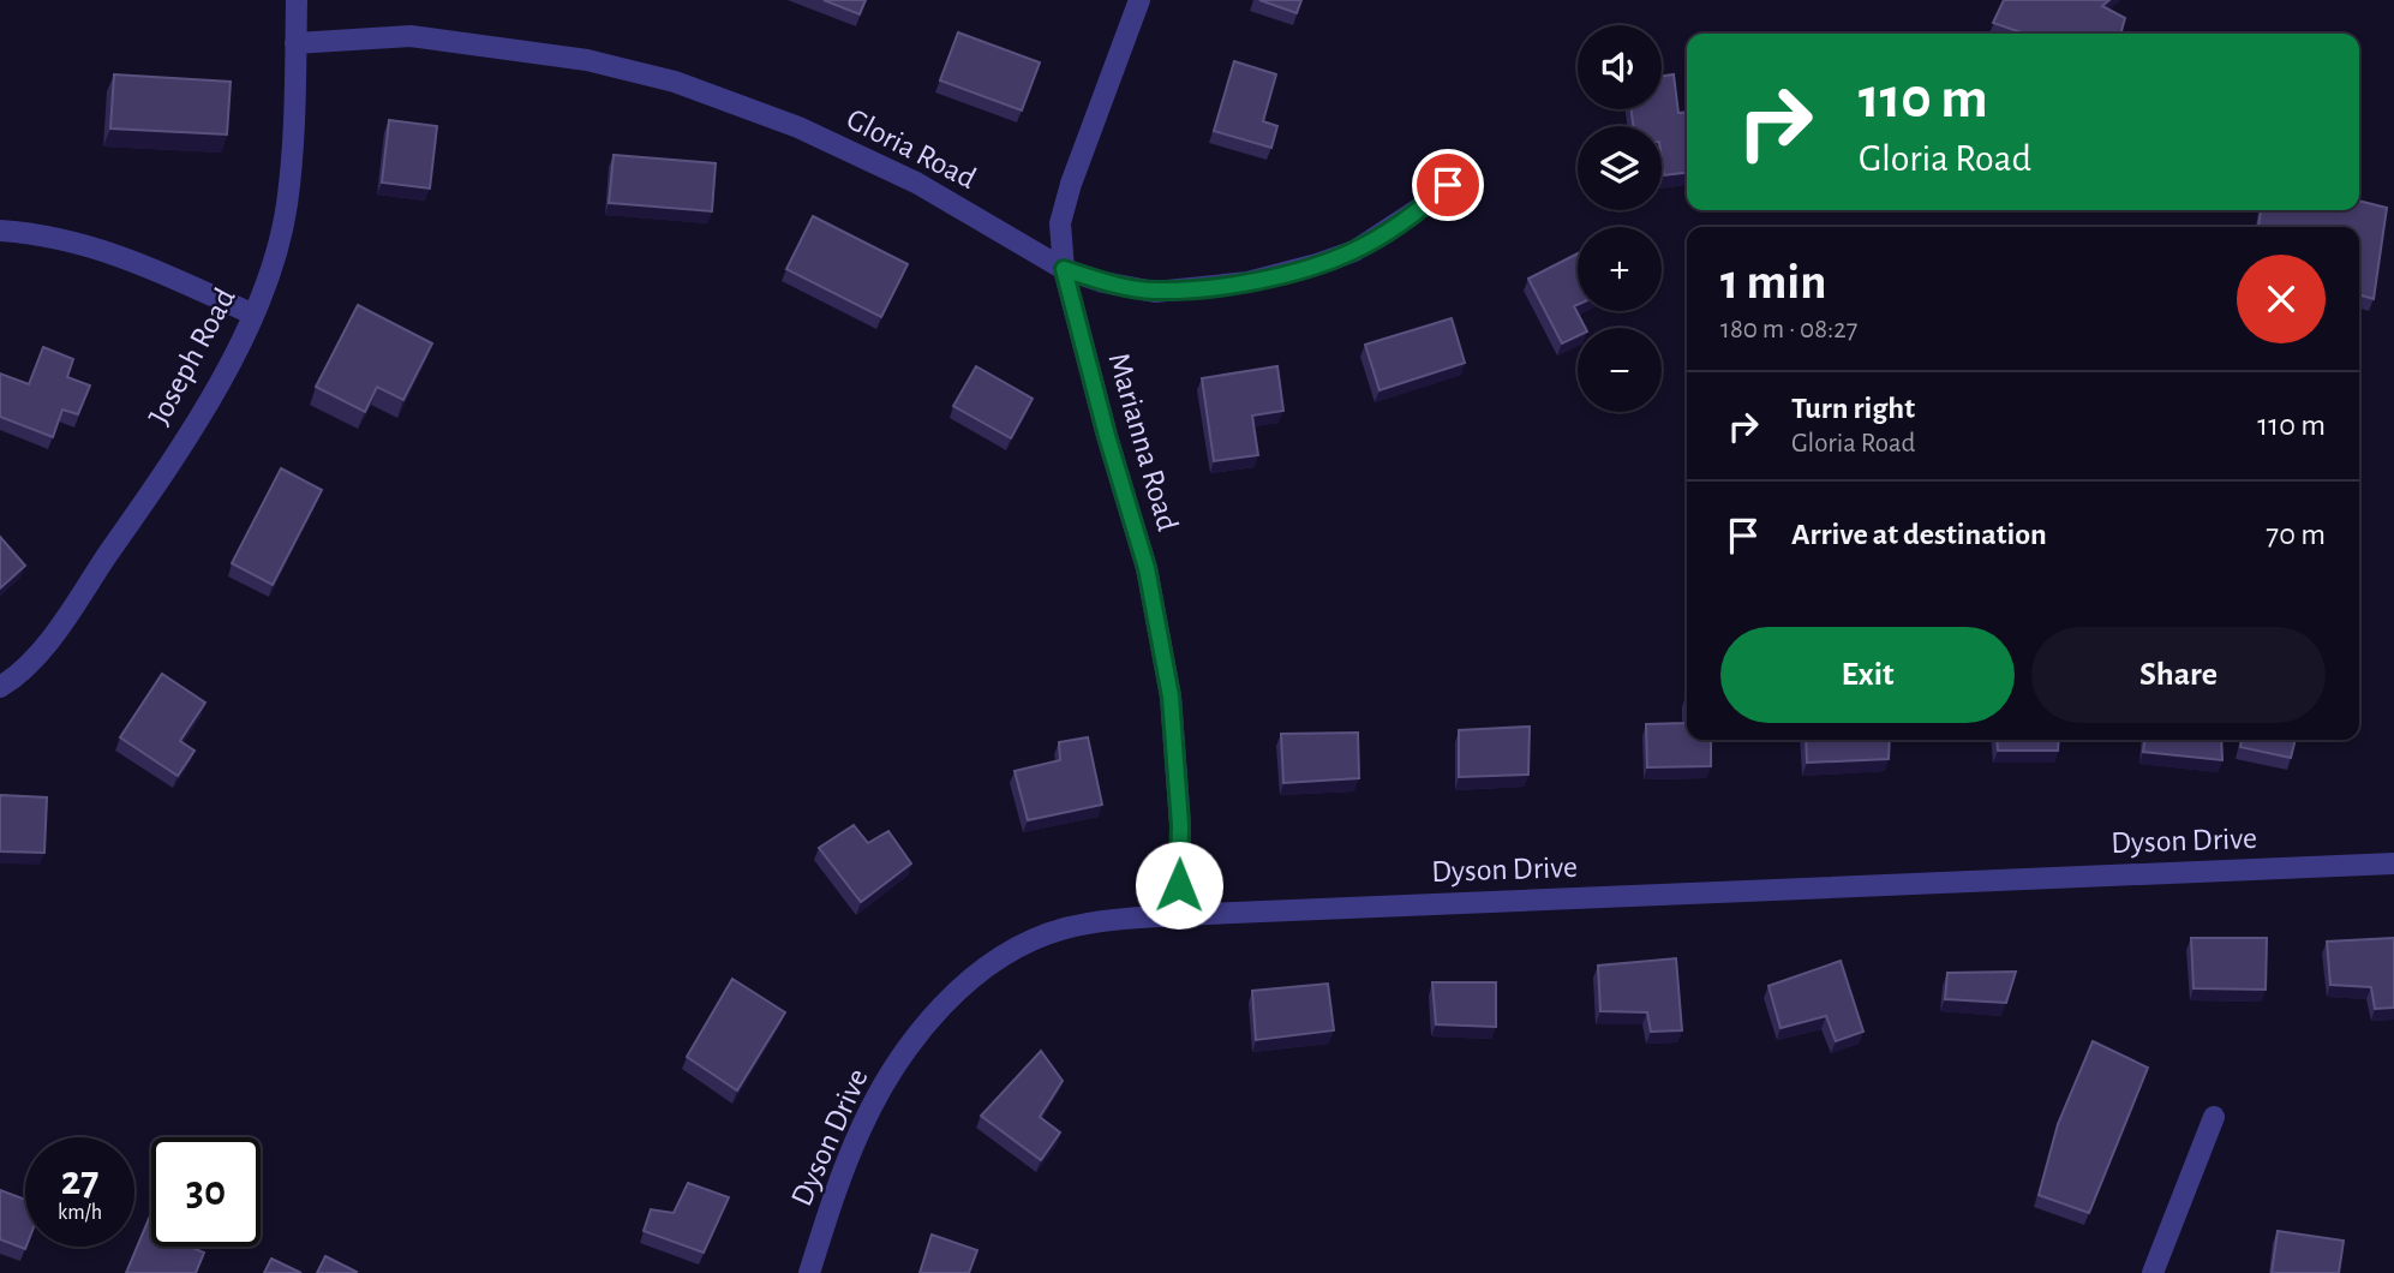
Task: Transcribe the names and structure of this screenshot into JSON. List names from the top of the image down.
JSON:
{
  "streets": {
    "street": [
      "Gloria Road",
      "Joseph Road",
      "Marianna Road",
      "Dyson Drive"
    ]
  },
  "crossings": [
    ["Gloria Road", "Joseph Road"],
    ["Gloria Road", "Marianna Road"],
    ["Marianna Road", "Dyson Drive"]
  ],
  "page": {
    "map_buttons": ["+", "−"],
    "turn": ["110 m", "Gloria Road"],
    "heading": ["1 min", "180 m · 08:27"],
    "list": [
      {
        "name": "Turn right",
        "note": "Gloria Road",
        "value": "110 m"
      },
      {
        "name": "Arrive at destination",
        "value": "70 m"
      }
    ],
    "buttons": ["Exit", "Share"],
    "speed": "27 km/h",
    "limit": "30"
  }
}
